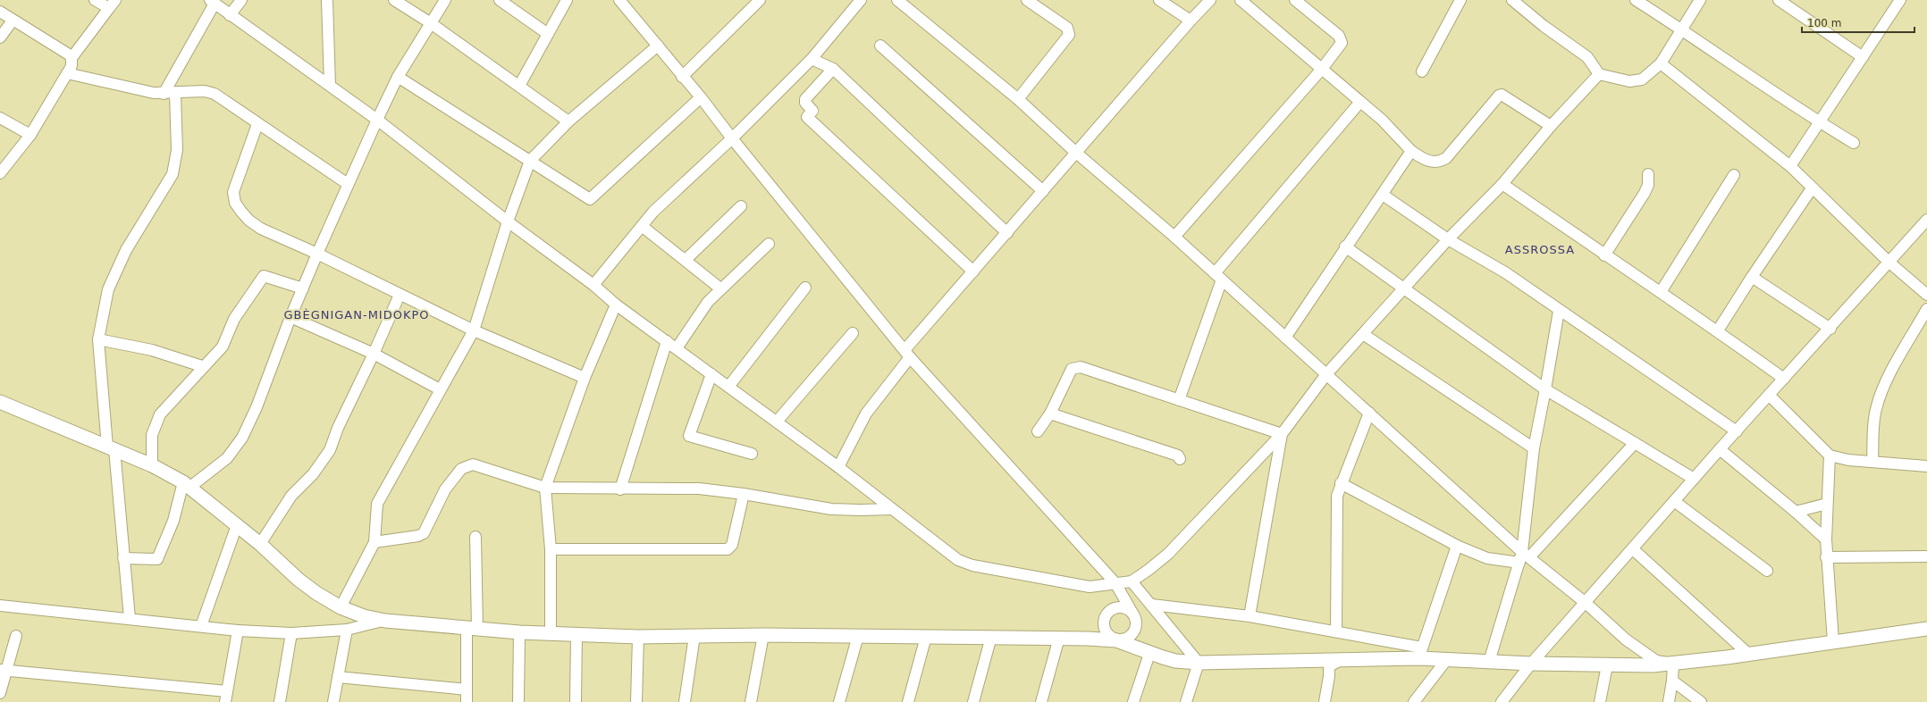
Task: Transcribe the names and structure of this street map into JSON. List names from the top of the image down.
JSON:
{
  "districts": ["ASSROSSA", "GBÈGNIGAN-MIDOKPO"],
  "scale_bar": "100 m"
}
